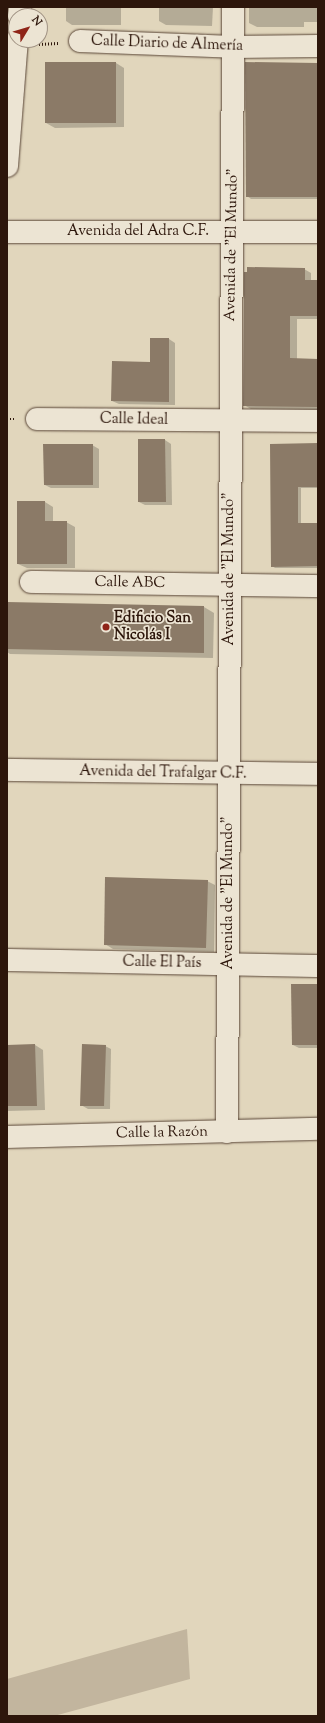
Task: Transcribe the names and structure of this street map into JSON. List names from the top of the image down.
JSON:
{
  "streets": {
    "street": [
      "Calle Diario de Almería",
      "Avenida del Adra C.F.",
      "Avenida de \"El Mundo\"",
      "Calle Ideal",
      "Calle ABC",
      "Avenida del Trafalgar C.F.",
      "Calle El País",
      "Calle la Razón"
    ]
  },
  "crossings": [
    ["Calle Diario de Almería", "Avenida de \"El Mundo\""],
    ["Avenida del Adra C.F.", "Avenida de \"El Mundo\""],
    ["Avenida de \"El Mundo\"", "Calle Ideal"],
    ["Avenida de \"El Mundo\"", "Calle ABC"],
    ["Avenida de \"El Mundo\"", "Avenida del Trafalgar C.F."],
    ["Avenida de \"El Mundo\"", "Calle El País"],
    ["Avenida de \"El Mundo\"", "Calle la Razón"]
  ],
  "places": ["Edificio San Nicolás I"],
  "north": "top right"
}
